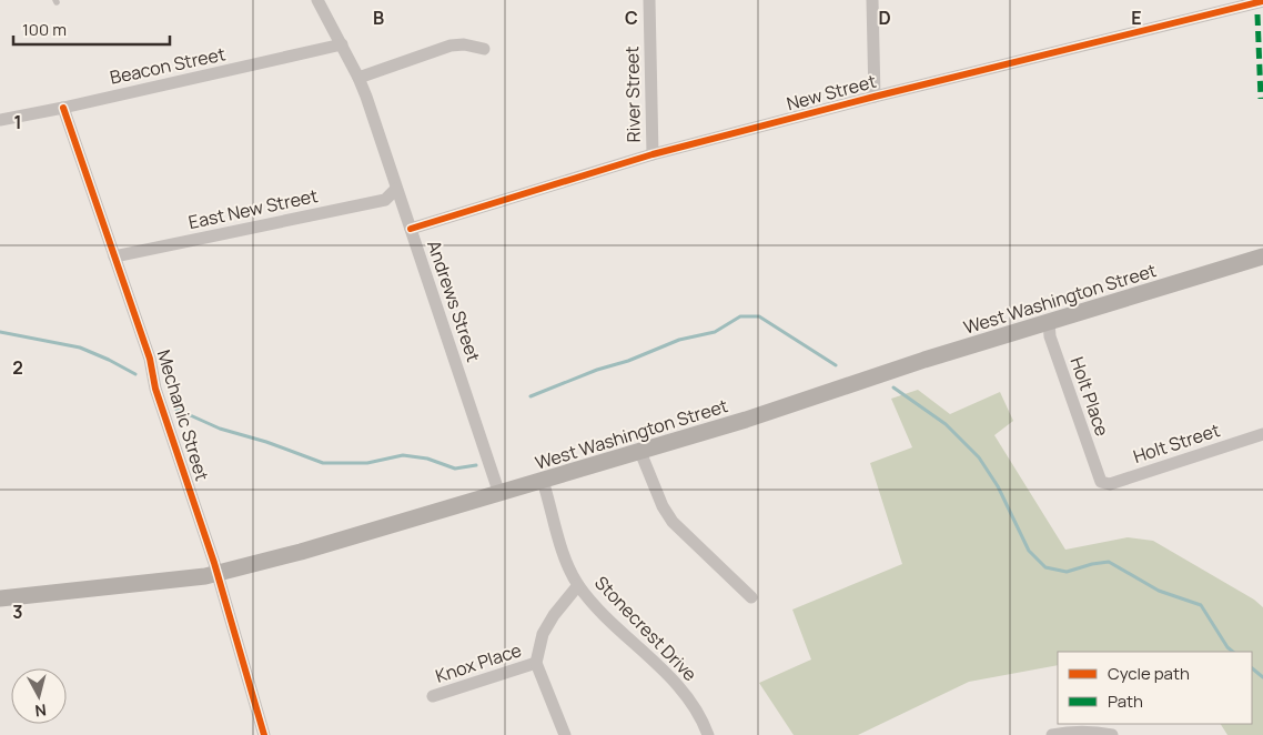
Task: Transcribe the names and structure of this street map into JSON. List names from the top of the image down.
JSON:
{
  "streets": {
    "main road": ["West Washington Street"],
    "street": [
      "Beacon Street",
      "New Street",
      "River Street",
      "East New Street",
      "Andrews Street",
      "Holt Place",
      "Mechanic Street",
      "Holt Street",
      "Stonecrest Drive",
      "Knox Place"
    ]
  },
  "crossings": [
    ["Beacon Street", "Andrews Street"],
    ["Beacon Street", "Mechanic Street"],
    ["New Street", "River Street"],
    ["New Street", "Andrews Street"],
    ["East New Street", "Andrews Street"],
    ["East New Street", "Mechanic Street"],
    ["West Washington Street", "Andrews Street"],
    ["West Washington Street", "Holt Place"],
    ["West Washington Street", "Mechanic Street"],
    ["West Washington Street", "Stonecrest Drive"],
    ["Holt Place", "Holt Street"]
  ],
  "legend": ["Cycle path", "Path"],
  "scale_bar": "100 m",
  "north": "bottom",
  "grid": {
    "columns": [
      "B",
      "C",
      "D",
      "E"
    ],
    "rows": ["1", "2", "3"]
  }
}
